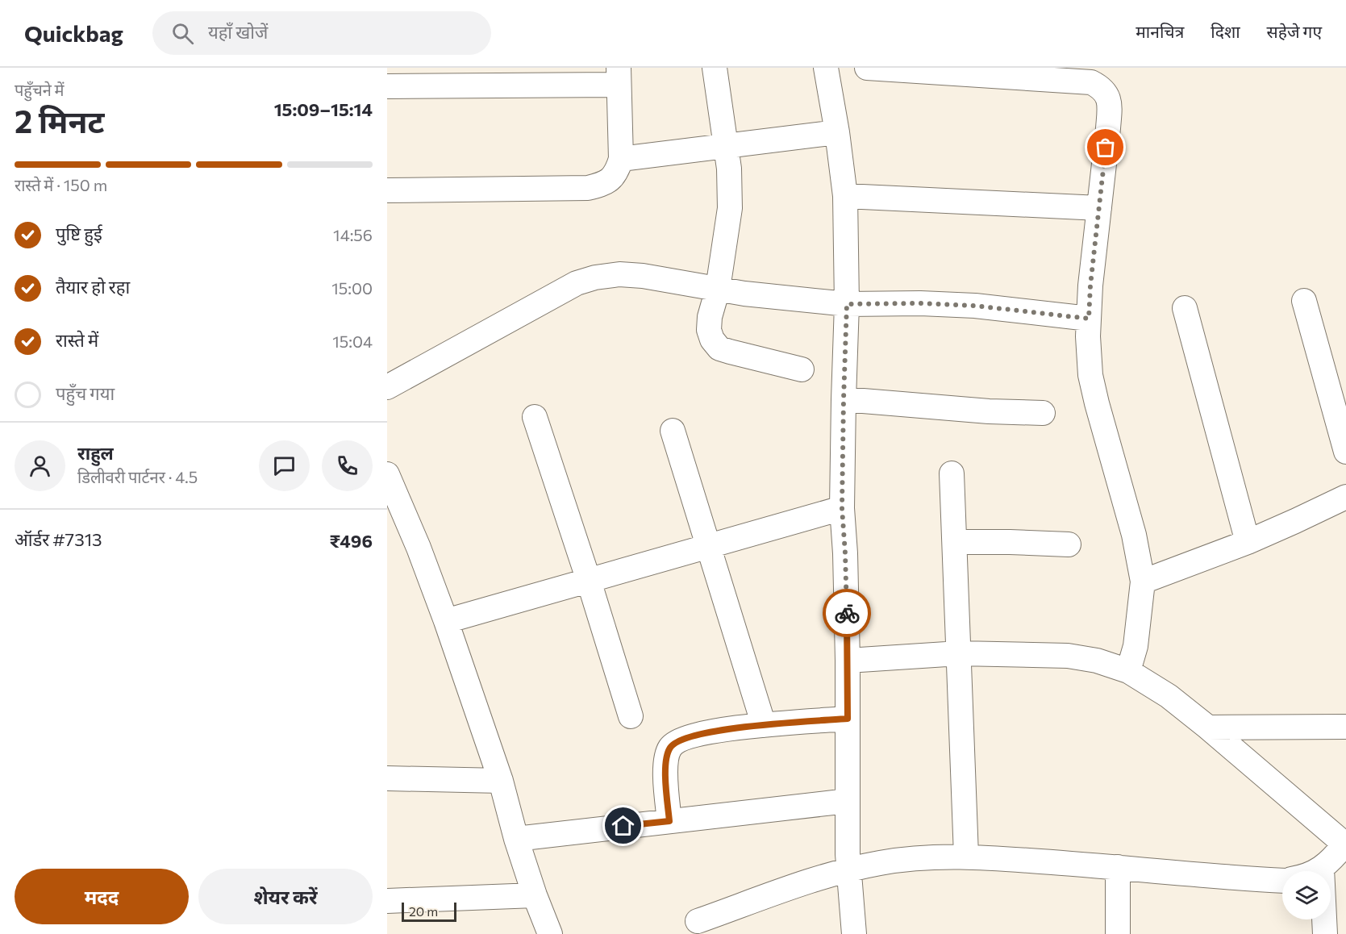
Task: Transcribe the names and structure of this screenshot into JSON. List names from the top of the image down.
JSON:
{
  "scale_bar": "20 m",
  "page": {
    "header": "Quickbag",
    "search": "यहाँ खोजें",
    "nav": ["मानचित्र", "दिशा", "सहेजे गए"],
    "heading": ["2 मिनट", "पहुँचने में", "15:09–15:14"],
    "panel": [
      "राहुल",
      "डिलीवरी पार्टनर · 4.5",
      "ऑर्डर #7313",
      "₹496"
    ],
    "bar": "रास्ते में · 150 m",
    "list": [
      ["पुष्टि हुई", "14:56"],
      ["तैयार हो रहा", "15:00"],
      ["रास्ते में", "15:04"],
      "पहुँच गया"
    ],
    "buttons": ["मदद", "शेयर करें"],
    "scale": "20 m"
  }
}
